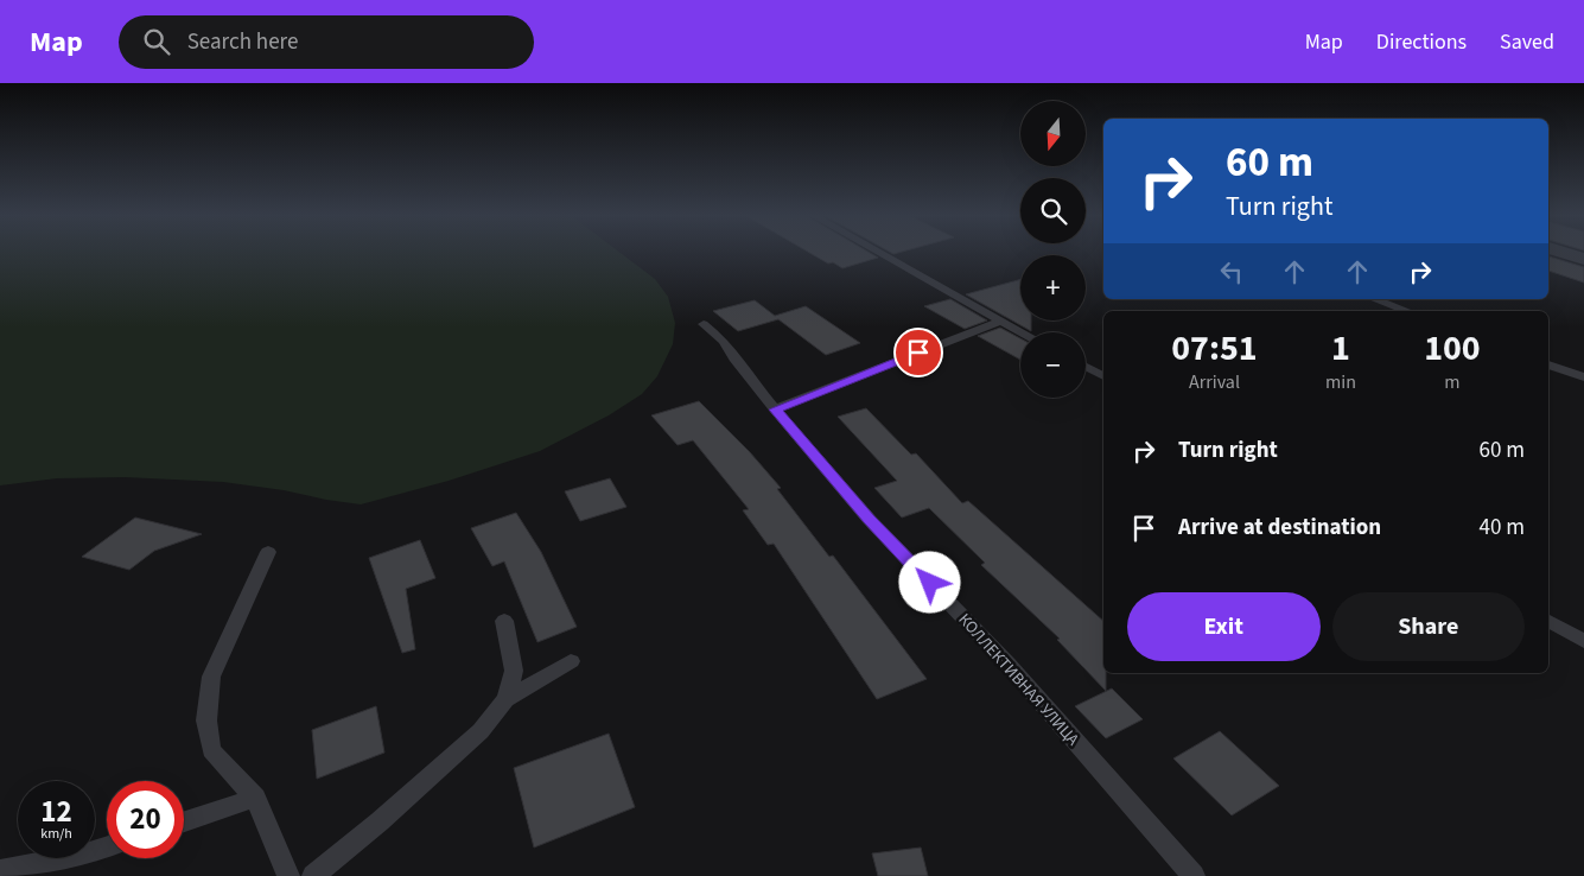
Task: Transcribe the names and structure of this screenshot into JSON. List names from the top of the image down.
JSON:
{
  "streets": {
    "lane": ["КОЛЛЕКТИВНАЯ УЛИЦА"]
  },
  "north": "bottom",
  "page": {
    "header": "Map",
    "search": "Search here",
    "nav": ["Map", "Directions", "Saved"],
    "map_buttons": ["+", "−"],
    "turn": ["60 m", "Turn right"],
    "eta": [
      "07:51",
      "Arrival",
      "1",
      "min",
      "100",
      "m"
    ],
    "list": [
      {
        "name": "Turn right",
        "value": "60 m"
      },
      {
        "name": "Arrive at destination",
        "value": "40 m"
      }
    ],
    "buttons": ["Exit", "Share"],
    "speed": "12 km/h",
    "limit": "20"
  }
}
